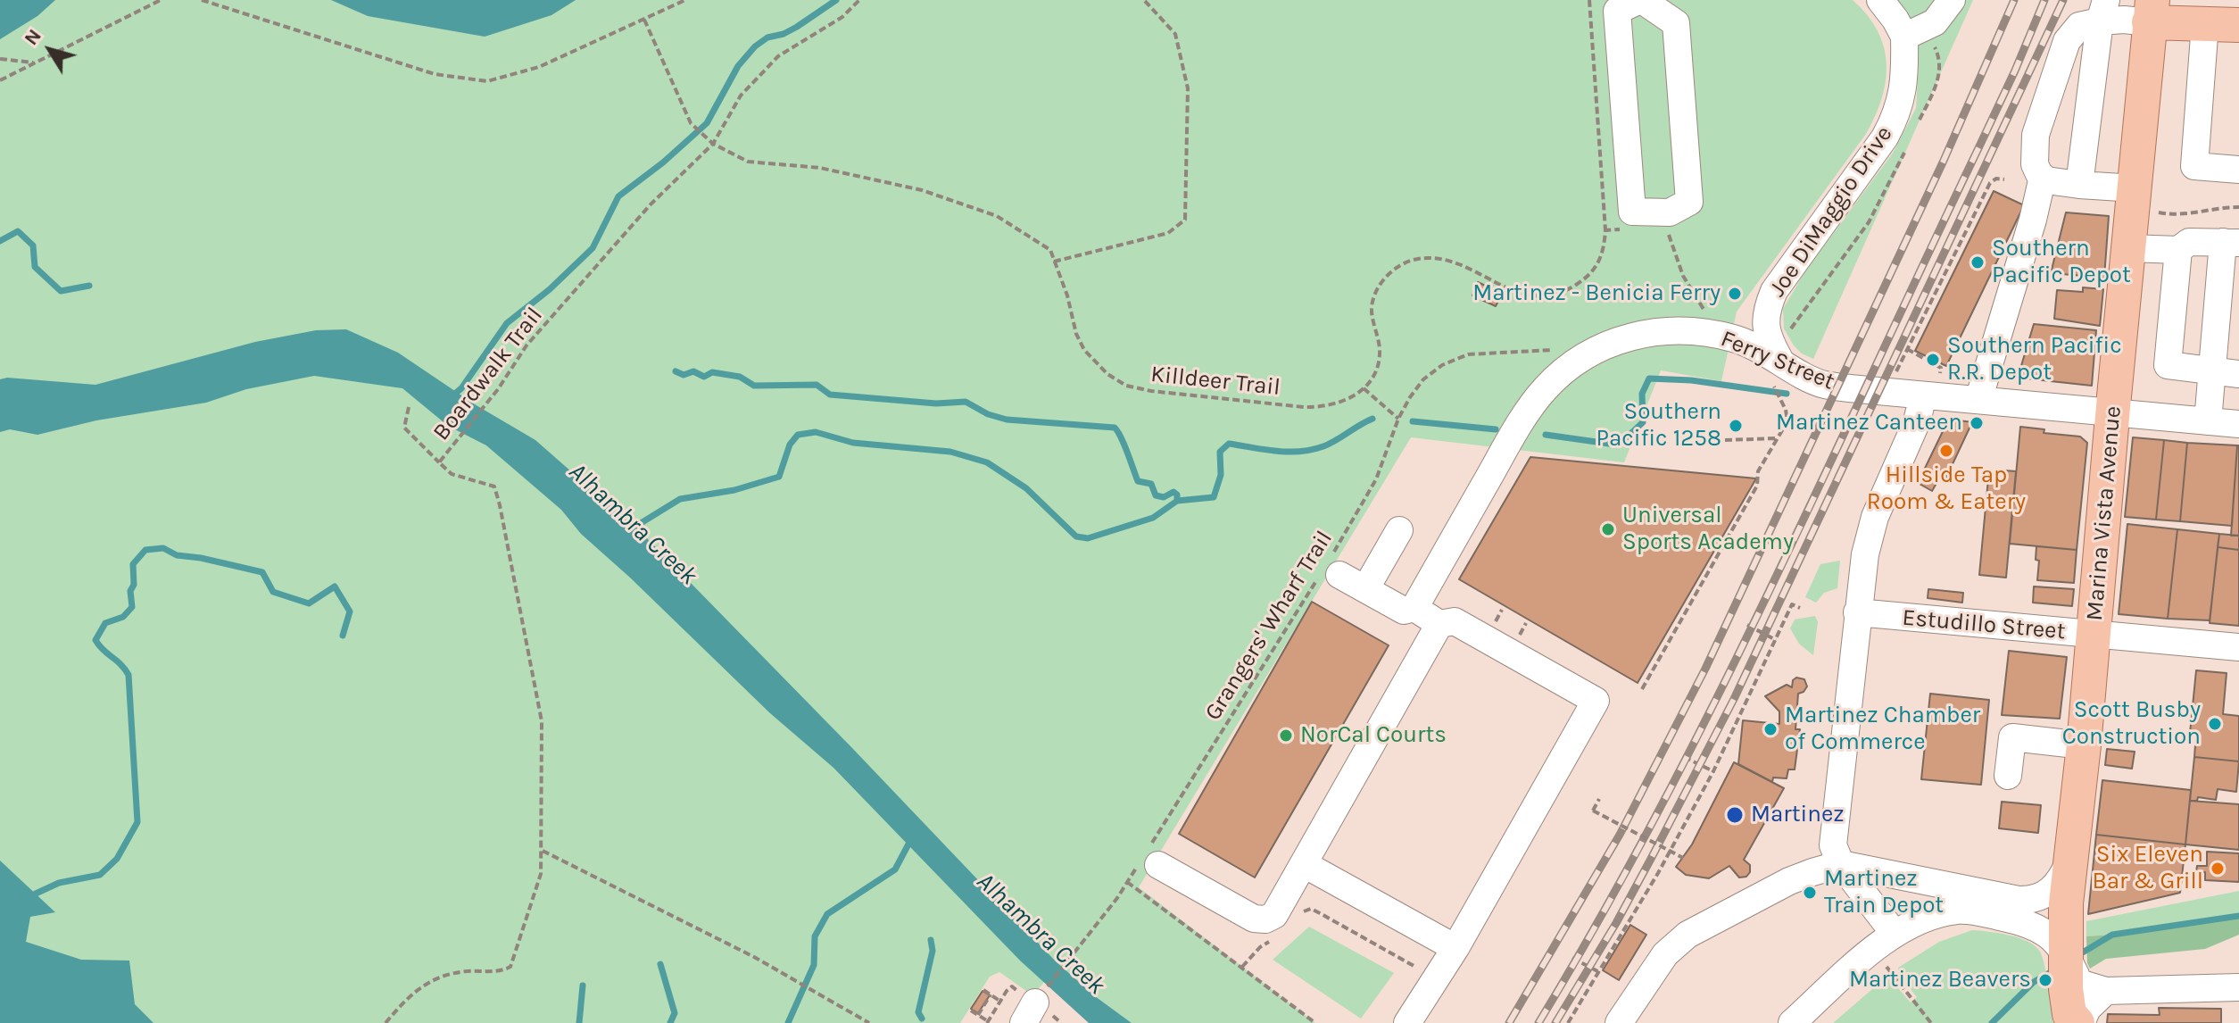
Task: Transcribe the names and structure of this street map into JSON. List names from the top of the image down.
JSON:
{
  "streets": {
    "main road": ["Marina Vista Avenue"],
    "street": ["Joe DiMaggio Drive", "Ferry Street", "Estudillo Street"],
    "path": ["Boardwalk Trail", "Killdeer Trail", "Grangers' Wharf Trail"]
  },
  "crossings": [
    ["Joe DiMaggio Drive", "Ferry Street"],
    ["Ferry Street", "Marina Vista Avenue"],
    ["Boardwalk Trail", "Killdeer Trail"],
    ["Marina Vista Avenue", "Estudillo Street"]
  ],
  "water": ["Alhambra Creek"],
  "places": [
    "Southern Pacific Depot",
    "Martinez - Benicia Ferry",
    "Southern Pacific R.R. Depot",
    "Martinez Canteen",
    "Southern Pacific 1258",
    "Hillside Tap Room & Eatery",
    "Universal Sports Academy",
    "Scott Busby Construction",
    "Martinez Chamber of Commerce",
    "NorCal Courts",
    "Martinez",
    "Six Eleven Bar & Grill",
    "Martinez Train Depot",
    "Martinez Beavers"
  ],
  "north": "top left"
}
